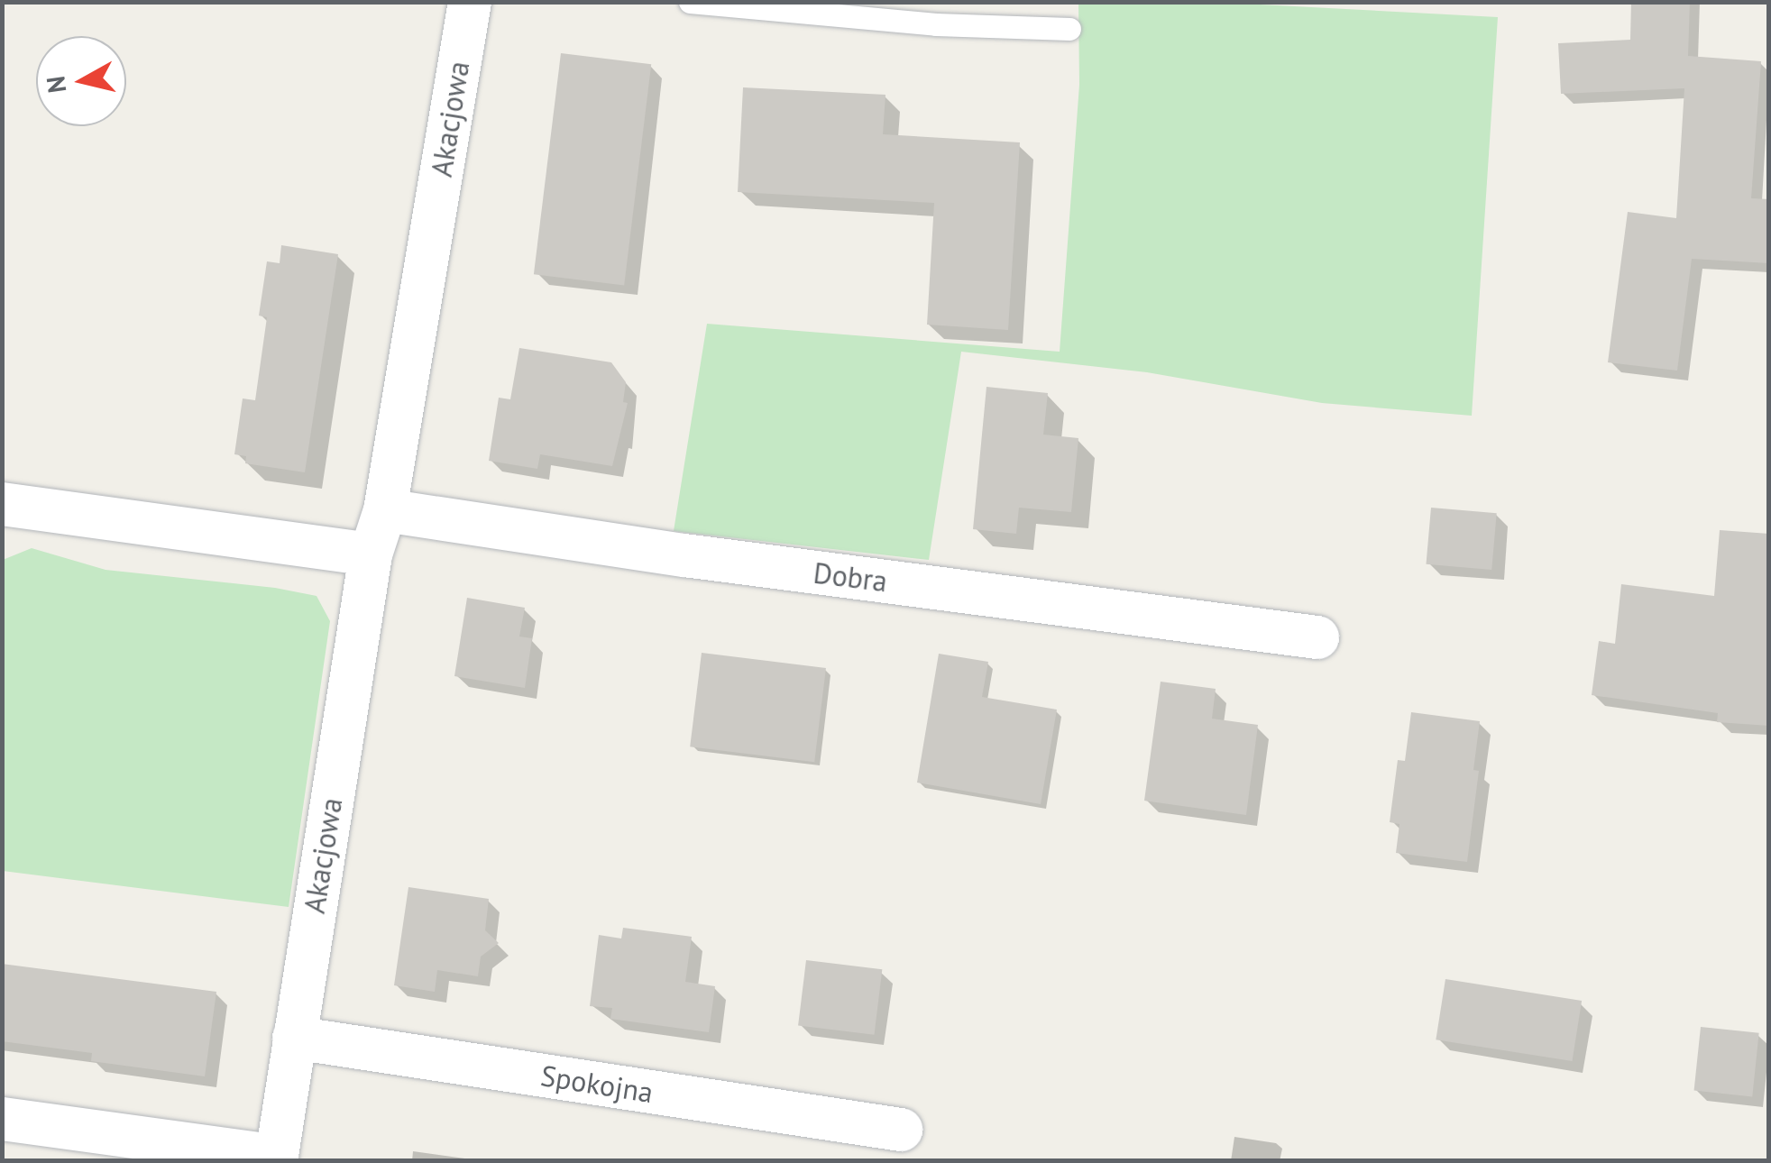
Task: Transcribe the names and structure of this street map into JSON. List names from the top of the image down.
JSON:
{
  "streets": {
    "street": ["Akacjowa", "Dobra", "Spokojna"]
  },
  "crossings": [
    ["Akacjowa", "Dobra"],
    ["Akacjowa", "Spokojna"]
  ],
  "north": "left"
}
